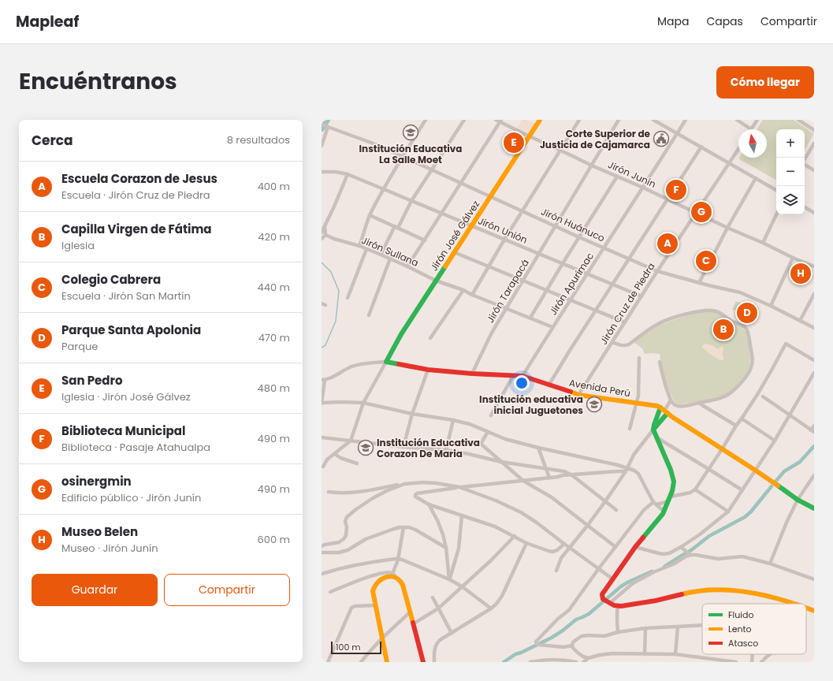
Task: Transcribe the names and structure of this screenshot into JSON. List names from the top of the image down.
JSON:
{
  "streets": {
    "street": [
      "Jirón Junín",
      "Jirón Huánuco",
      "Jirón Unión",
      "Jirón José Gálvez",
      "Jirón Sullana",
      "Jirón Apurímac",
      "Jirón Tarapacá",
      "Jirón Cruz de Piedra",
      "Avenida Perú"
    ]
  },
  "crossings": [
    ["Jirón Junín", "Jirón José Gálvez"],
    ["Jirón Junín", "Jirón Apurímac"],
    ["Jirón Junín", "Jirón Tarapacá"],
    ["Jirón Junín", "Jirón Cruz de Piedra"],
    ["Jirón Huánuco", "Jirón José Gálvez"],
    ["Jirón Huánuco", "Jirón Apurímac"],
    ["Jirón Huánuco", "Jirón Tarapacá"],
    ["Jirón Huánuco", "Jirón Cruz de Piedra"],
    ["Jirón Unión", "Jirón José Gálvez"],
    ["Jirón Unión", "Jirón Apurímac"],
    ["Jirón Unión", "Jirón Tarapacá"],
    ["Jirón Unión", "Jirón Cruz de Piedra"],
    ["Jirón José Gálvez", "Jirón Sullana"],
    ["Jirón José Gálvez", "Avenida Perú"],
    ["Jirón Sullana", "Jirón Apurímac"],
    ["Jirón Sullana", "Jirón Tarapacá"],
    ["Jirón Apurímac", "Avenida Perú"],
    ["Jirón Tarapacá", "Avenida Perú"],
    ["Jirón Cruz de Piedra", "Avenida Perú"]
  ],
  "places": {
    "school or university": ["Institución Educativa La Salle Moet", "Institución educativa inicial Juguetones", "Institución Educativa Corazon De Maria"],
    "public building": ["Corte Superior de Justicia de Cajamarca"]
  },
  "legend": ["Fluido", "Lento", "Atasco"],
  "scale_bar": "100 m",
  "north": "top",
  "page": {
    "header": "Mapleaf",
    "nav": ["Mapa", "Capas", "Compartir"],
    "title": "Encuéntranos",
    "buttons": [
      "Cómo llegar",
      ["Guardar", "Compartir"]
    ],
    "heading": ["Cerca", "8 resultados"],
    "map_buttons": ["+", "−"],
    "pins": [
      "E",
      "F",
      "G",
      "A",
      "C",
      "H",
      "D",
      "B"
    ],
    "list": [
      {
        "mark": "A",
        "name": "Escuela Corazon de Jesus",
        "note": "Escuela · Jirón Cruz de Piedra",
        "value": "400 m"
      },
      {
        "mark": "B",
        "name": "Capilla Virgen de Fátima",
        "note": "Iglesia",
        "value": "420 m"
      },
      {
        "mark": "C",
        "name": "Colegio Cabrera",
        "note": "Escuela · Jirón San Martín",
        "value": "440 m"
      },
      {
        "mark": "D",
        "name": "Parque Santa Apolonia",
        "note": "Parque",
        "value": "470 m"
      },
      {
        "mark": "E",
        "name": "San Pedro",
        "note": "Iglesia · Jirón José Gálvez",
        "value": "480 m"
      },
      {
        "mark": "F",
        "name": "Biblioteca Municipal",
        "note": "Biblioteca · Pasaje Atahualpa",
        "value": "490 m"
      },
      {
        "mark": "G",
        "name": "osinergmin",
        "note": "Edificio público · Jirón Junín",
        "value": "490 m"
      },
      {
        "mark": "H",
        "name": "Museo Belen",
        "note": "Museo · Jirón Junín",
        "value": "600 m"
      }
    ],
    "scale": "100 m"
  }
}
